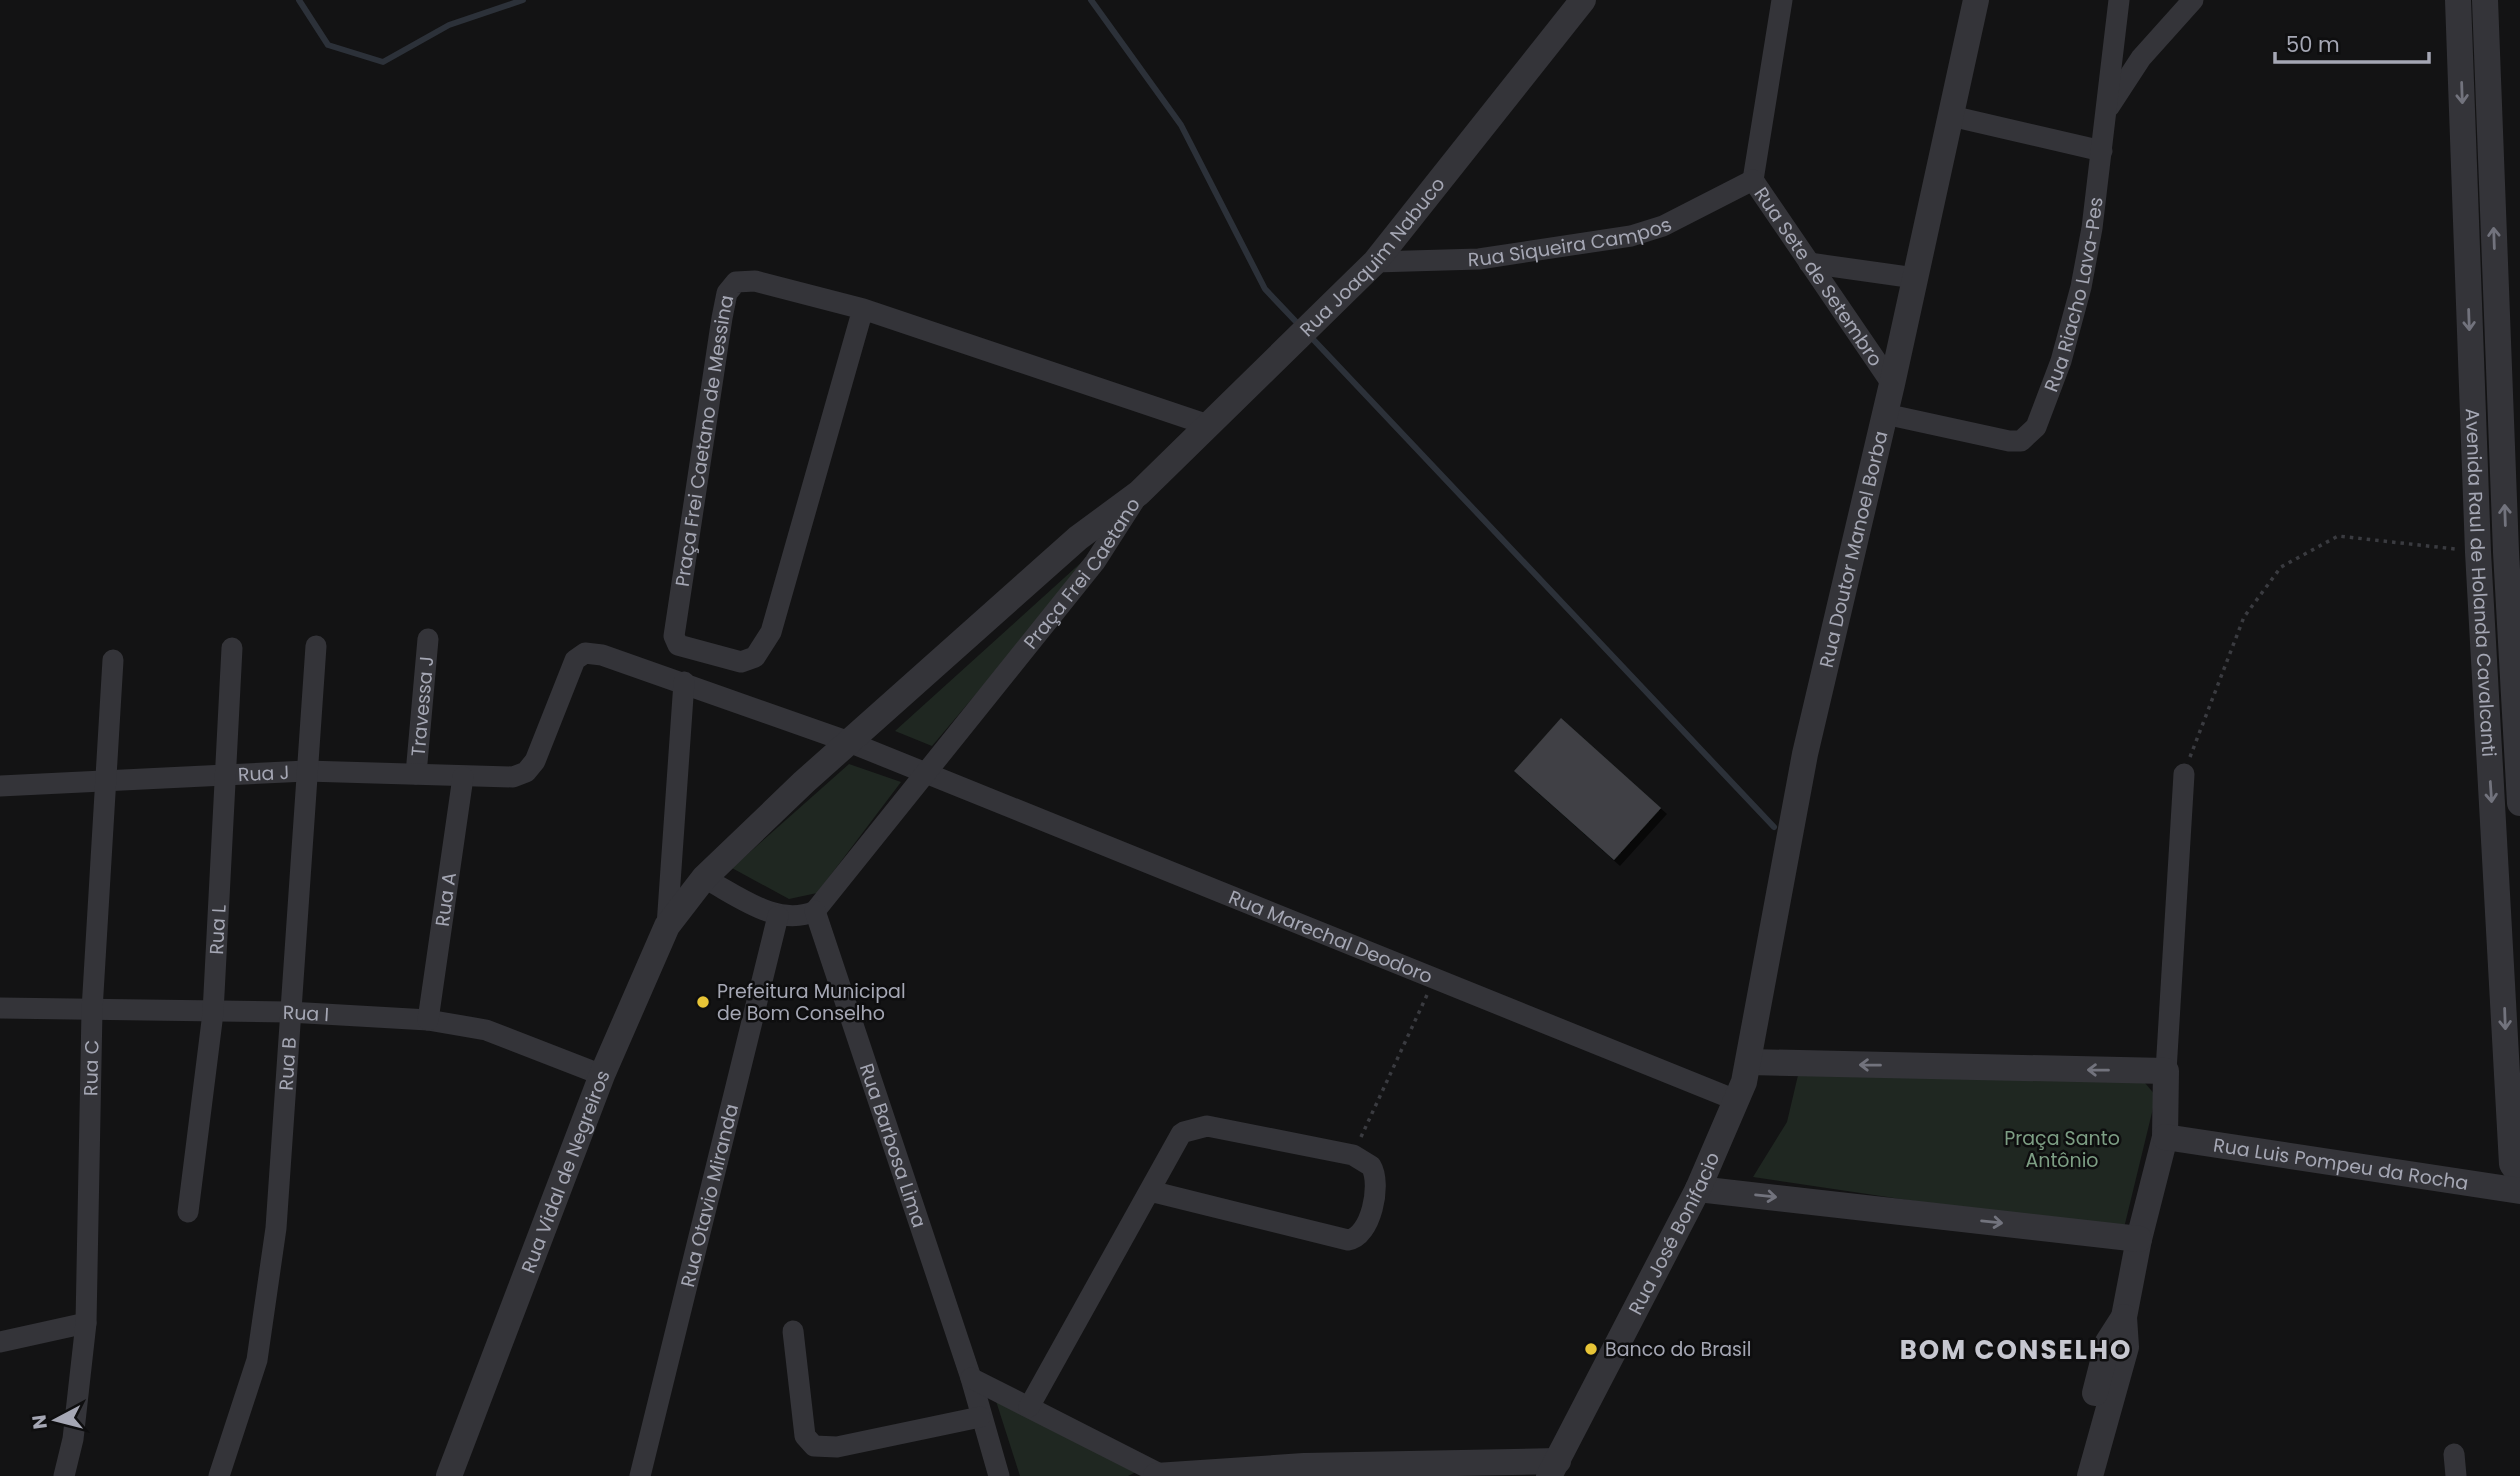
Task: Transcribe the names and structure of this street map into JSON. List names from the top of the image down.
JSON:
{
  "streets": {
    "street": [
      "Rua Siqueira Campos",
      "Rua Joaquim Nabuco",
      "Rua Sete de Setembro",
      "Rua Riacho Lava-Pes",
      "Praça Frei Caetano de Messina",
      "Rua Doutor Manoel Borba",
      "Praça Frei Caetano",
      "Avenida Raul de Holanda Cavalcanti",
      "Travessa J",
      "Rua J",
      "Rua A",
      "Rua L",
      "Rua Marechal Deodoro",
      "Rua I",
      "Rua B",
      "Rua C",
      "Rua Barbosa Lima",
      "Rua Luis Pompeu da Rocha",
      "Rua Vidal de Negreiros",
      "Rua Otavio Miranda",
      "Rua José Bonifacio"
    ]
  },
  "crossings": [
    ["Rua Siqueira Campos", "Rua Joaquim Nabuco"],
    ["Rua Siqueira Campos", "Rua Sete de Setembro"],
    ["Rua Joaquim Nabuco", "Praça Frei Caetano de Messina"],
    ["Rua Joaquim Nabuco", "Praça Frei Caetano"],
    ["Rua Sete de Setembro", "Rua Doutor Manoel Borba"],
    ["Rua Riacho Lava-Pes", "Rua Doutor Manoel Borba"],
    ["Rua Doutor Manoel Borba", "Rua Marechal Deodoro"],
    ["Rua Doutor Manoel Borba", "Rua José Bonifacio"],
    ["Praça Frei Caetano", "Rua Marechal Deodoro"],
    ["Praça Frei Caetano", "Rua Barbosa Lima"],
    ["Praça Frei Caetano", "Rua Vidal de Negreiros"],
    ["Travessa J", "Rua J"],
    ["Rua J", "Rua A"],
    ["Rua J", "Rua L"],
    ["Rua J", "Rua B"],
    ["Rua J", "Rua C"],
    ["Rua A", "Rua I"],
    ["Rua L", "Rua I"],
    ["Rua Marechal Deodoro", "Rua José Bonifacio"],
    ["Rua I", "Rua B"],
    ["Rua I", "Rua C"],
    ["Rua I", "Rua Vidal de Negreiros"]
  ],
  "districts": ["BOM CONSELHO"],
  "parks": ["Praça Santo Antônio"],
  "places": ["Prefeitura Municipal de Bom Conselho", "Banco do Brasil"],
  "scale_bar": "50 m",
  "north": "left"
}
